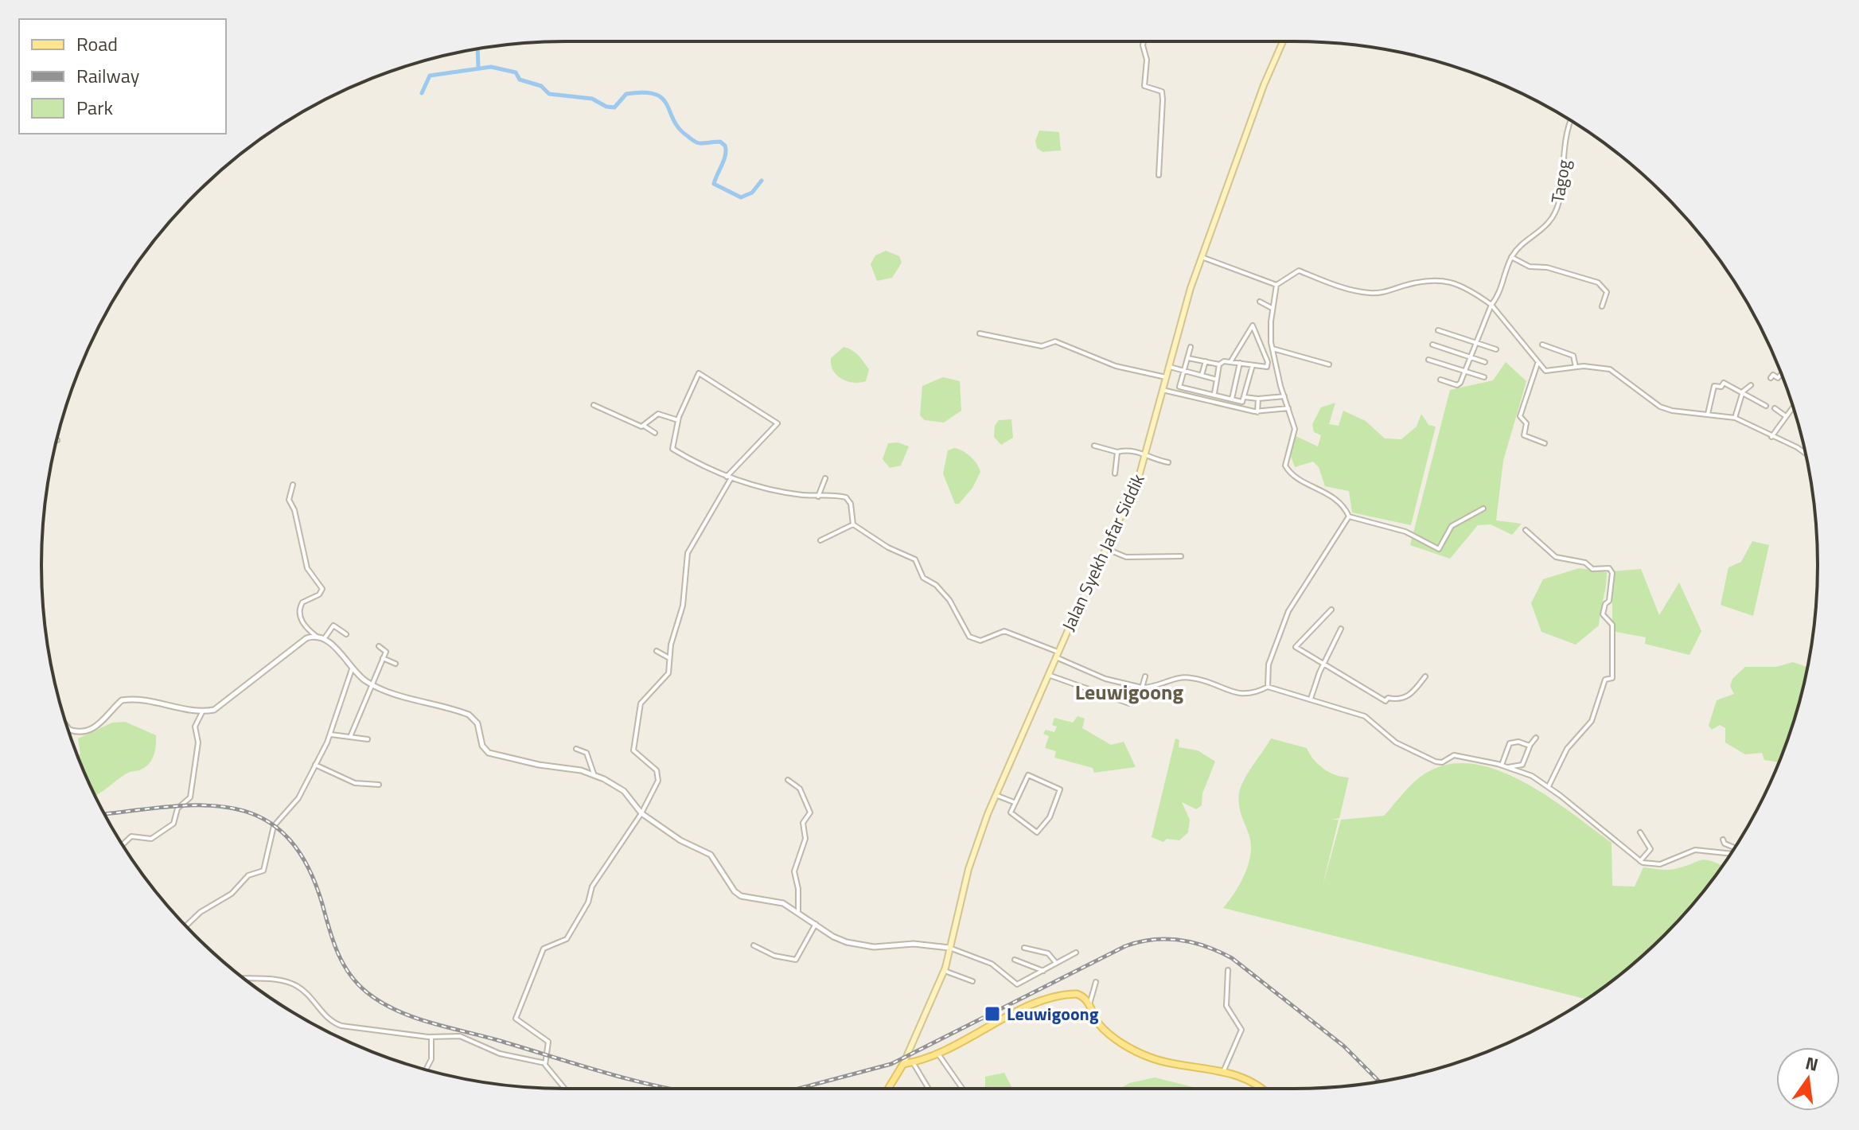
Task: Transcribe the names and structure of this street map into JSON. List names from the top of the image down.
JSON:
{
  "streets": {
    "main road": ["Jalan Syekh Jafar Siddik"],
    "street": ["Tagog"]
  },
  "districts": ["Leuwigoong"],
  "places": {
    "transit": ["Leuwigoong"]
  },
  "legend": ["Road", "Railway", "Park"],
  "north": "top"
}
